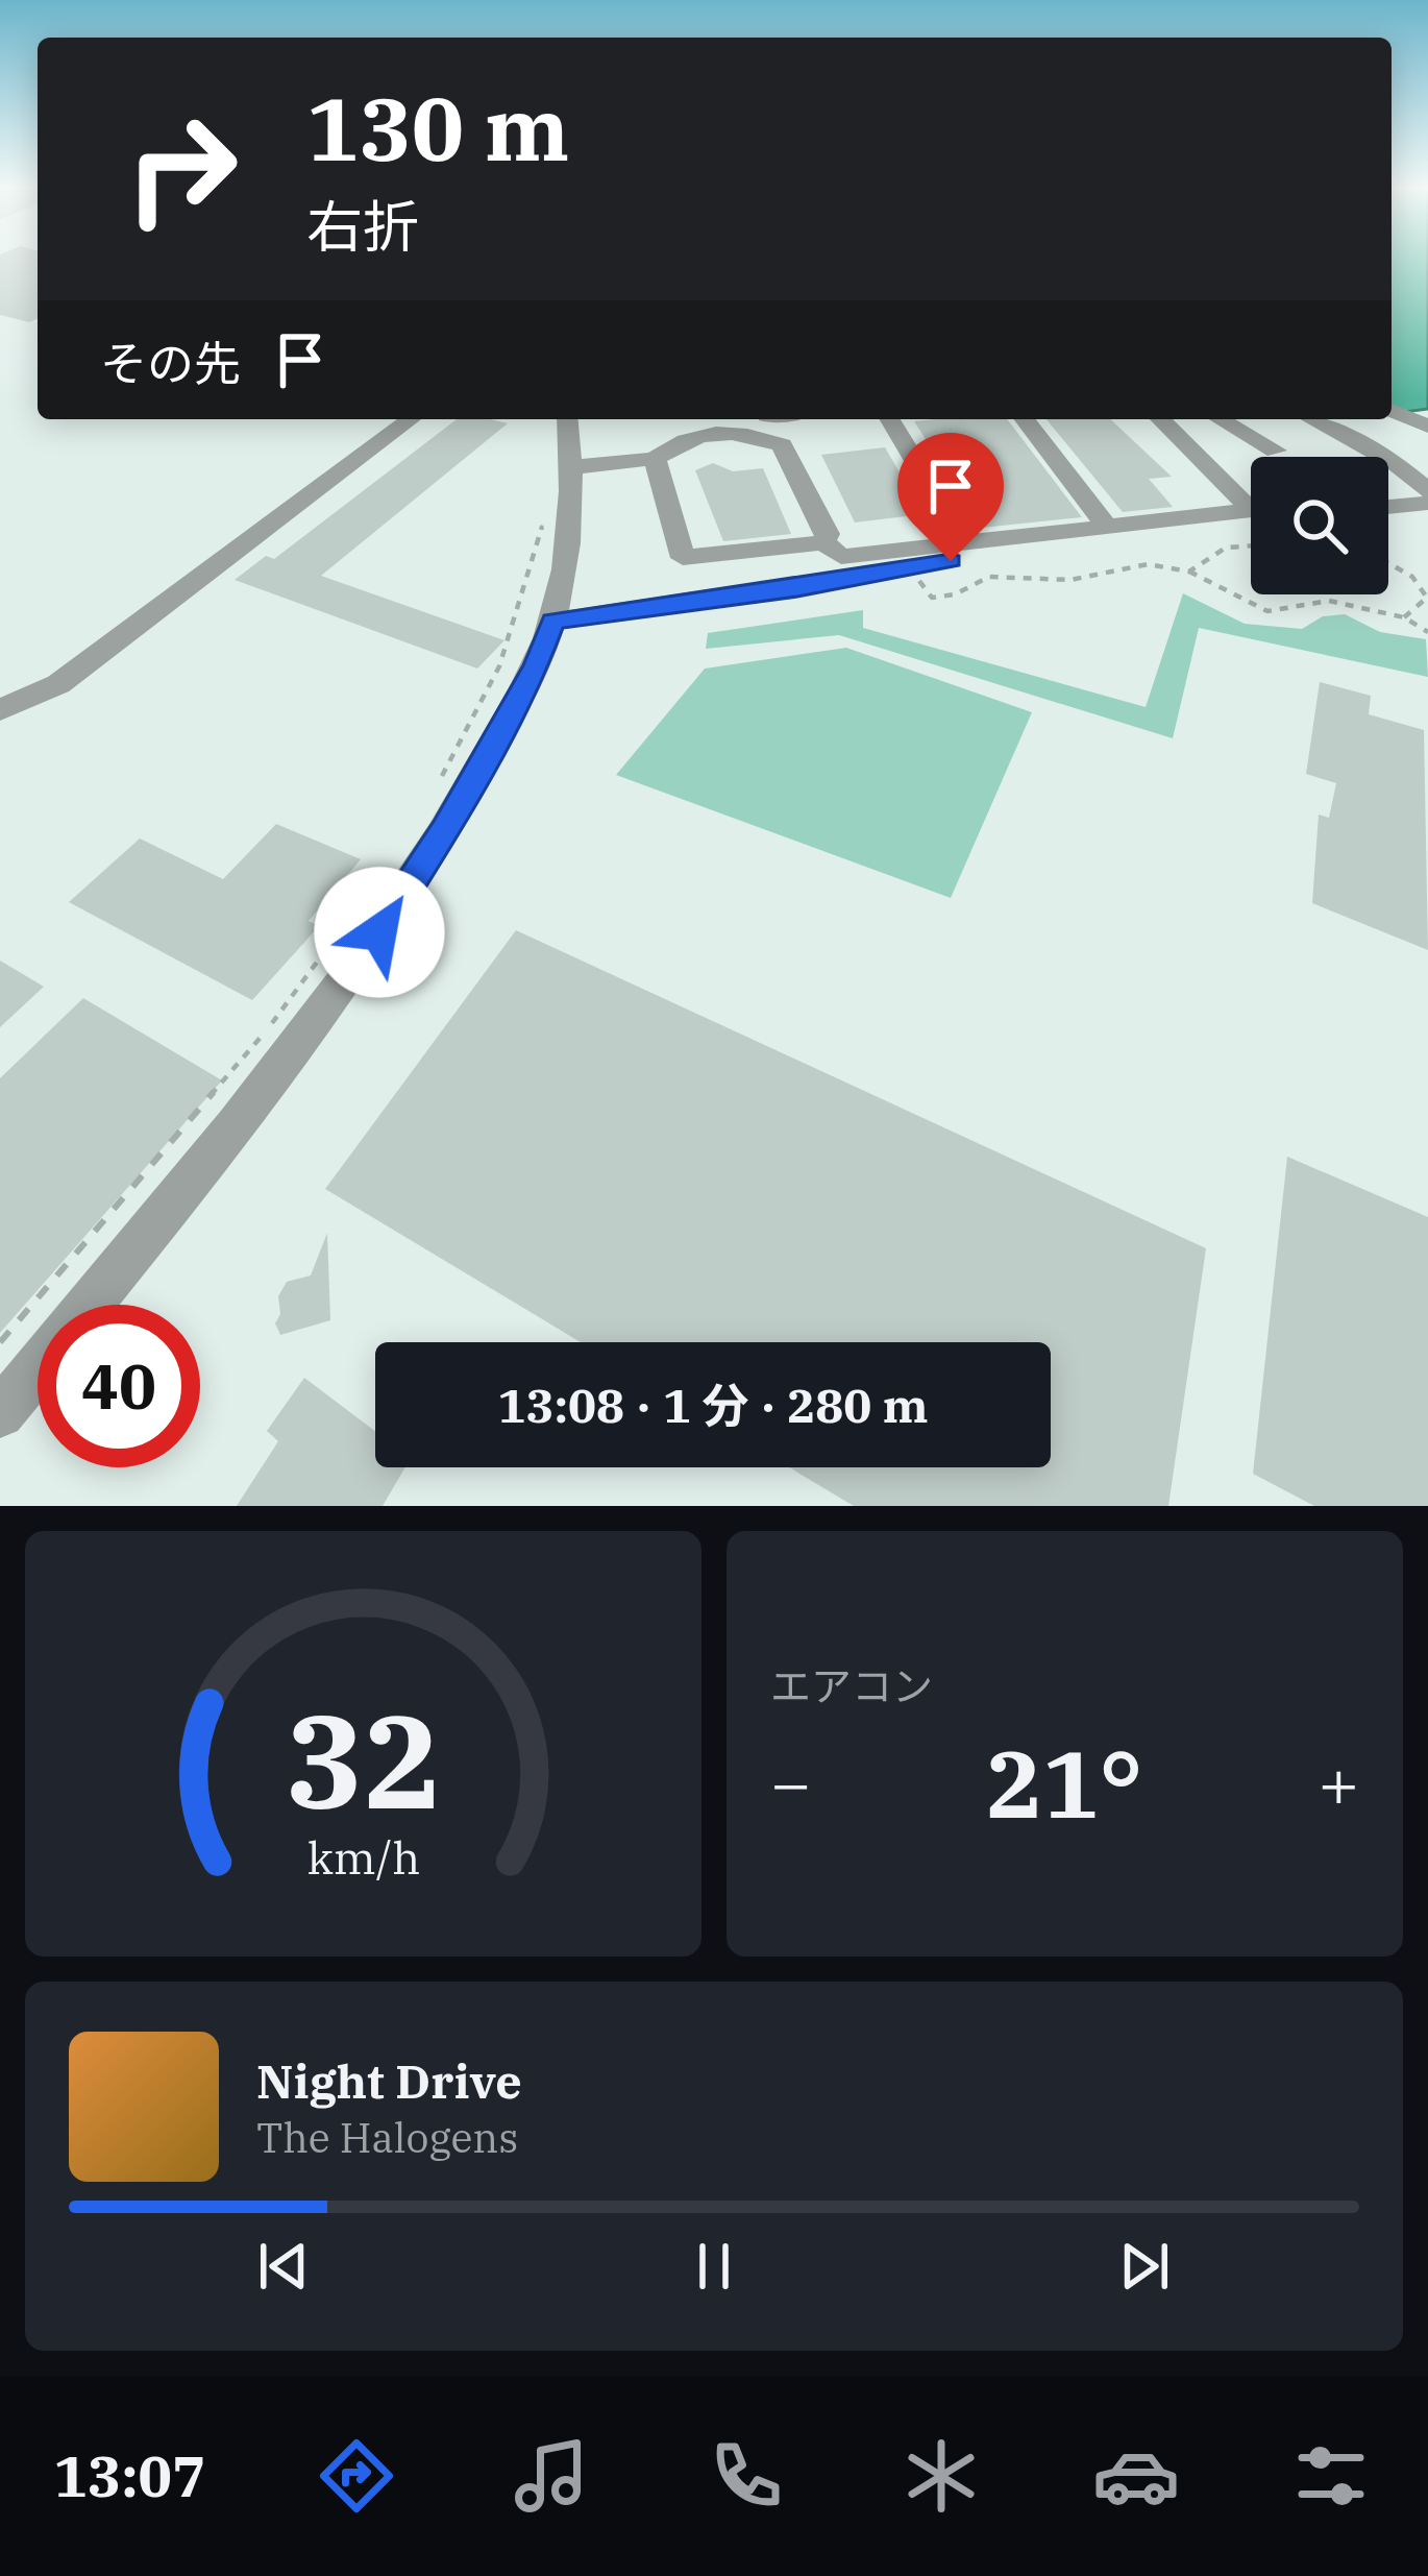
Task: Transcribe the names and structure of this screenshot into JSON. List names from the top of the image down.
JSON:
{
  "page": {
    "turn": ["130 m", "右折"],
    "then": "その先",
    "limit": "40",
    "trip": "13:08 · 1 分 · 280 m",
    "tile": "エアコン",
    "heat": ["−", "21°", "+"],
    "song": ["Night Drive", "The Halogens"],
    "tabs": "13:07",
    "gauge": ["32", "km/h"]
  }
}
